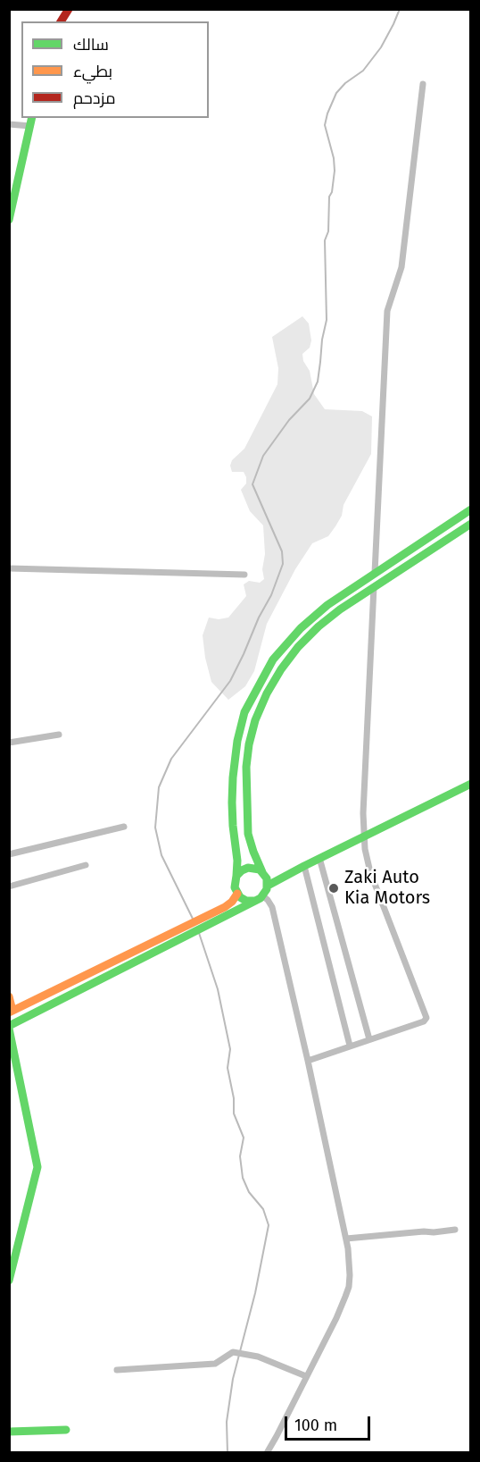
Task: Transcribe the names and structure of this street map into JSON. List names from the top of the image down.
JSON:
{
  "places": ["Zaki Auto Kia Motors"],
  "legend": ["سالك", "بطيء", "مزدحم"],
  "scale_bar": "100 m"
}
